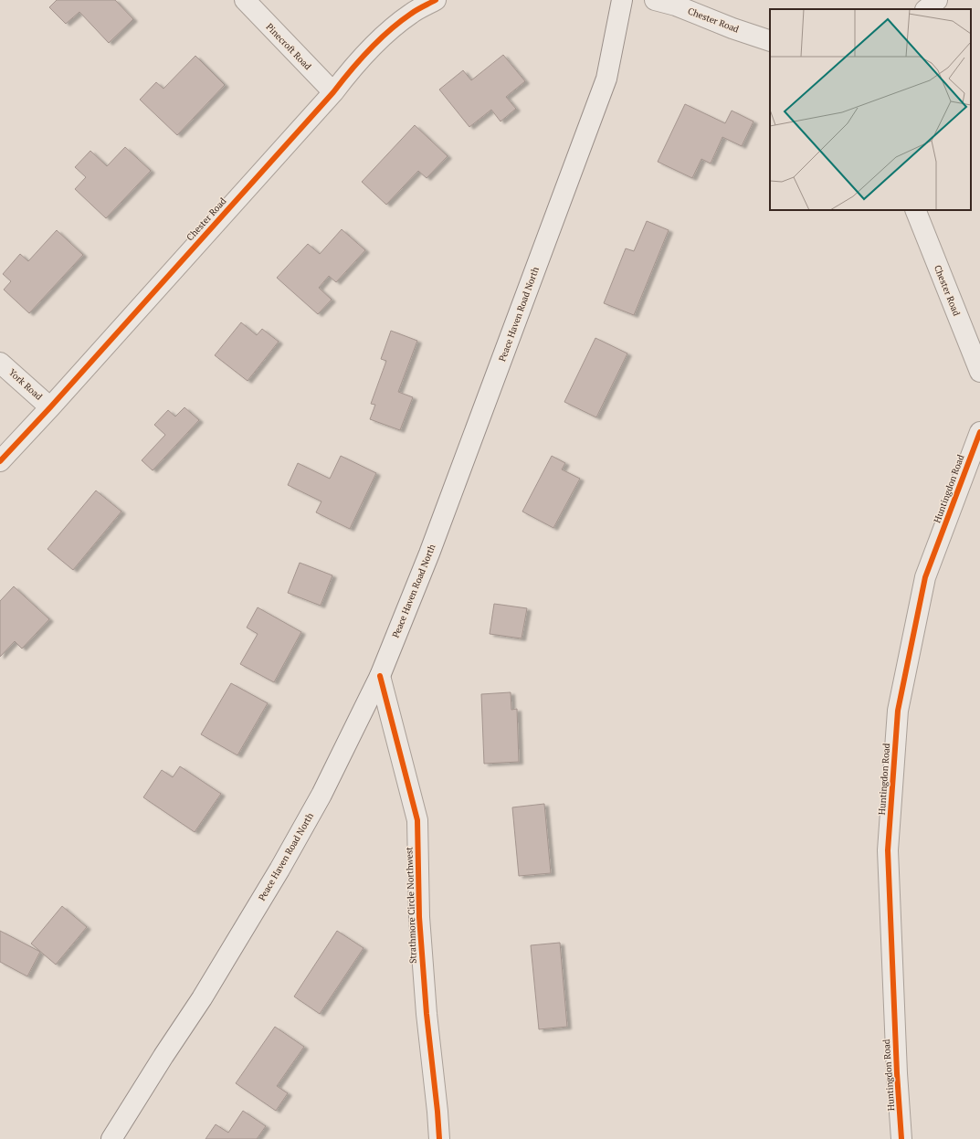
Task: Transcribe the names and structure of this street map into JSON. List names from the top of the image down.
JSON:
{
  "streets": {
    "street": [
      "Chester Road",
      "Pinecroft Road",
      "Peace Haven Road North",
      "York Road",
      "Huntingdon Road",
      "Strathmore Circle Northwest"
    ]
  },
  "crossings": [
    ["Chester Road", "Pinecroft Road"],
    ["Chester Road", "York Road"],
    ["Peace Haven Road North", "Strathmore Circle Northwest"]
  ]
}
